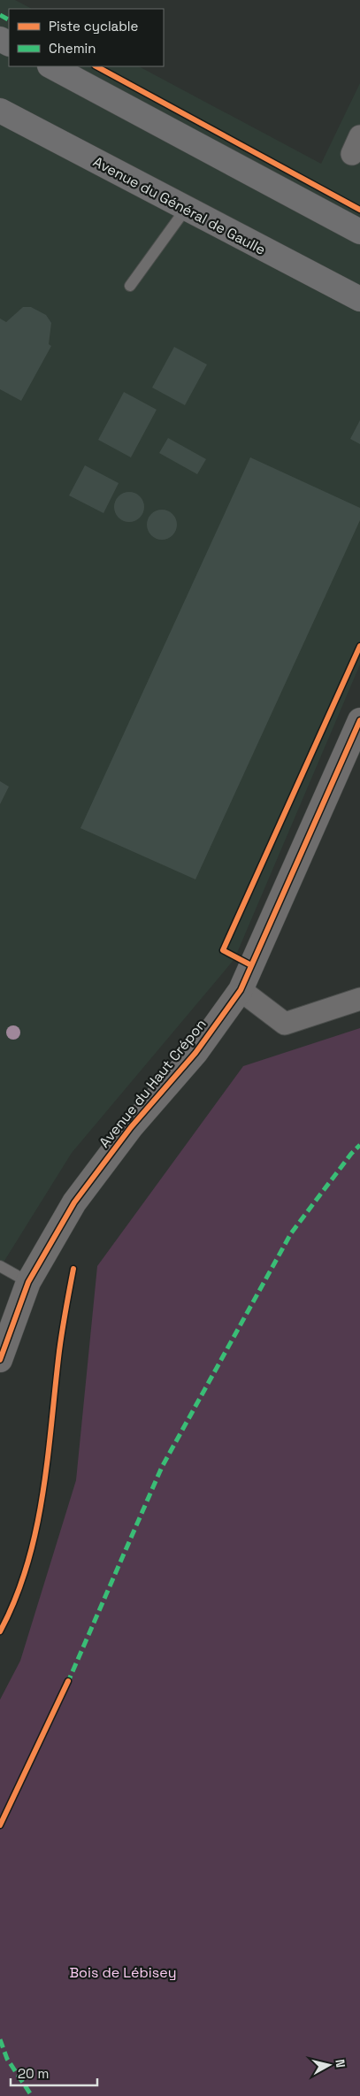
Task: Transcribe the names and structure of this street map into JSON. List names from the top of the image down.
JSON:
{
  "streets": {
    "main road": ["Avenue du Général de Gaulle"],
    "street": ["Avenue du Haut Crépon"]
  },
  "parks": ["Bois de Lébisey"],
  "legend": ["Piste cyclable", "Chemin"],
  "scale_bar": "20 m",
  "north": "right"
}
